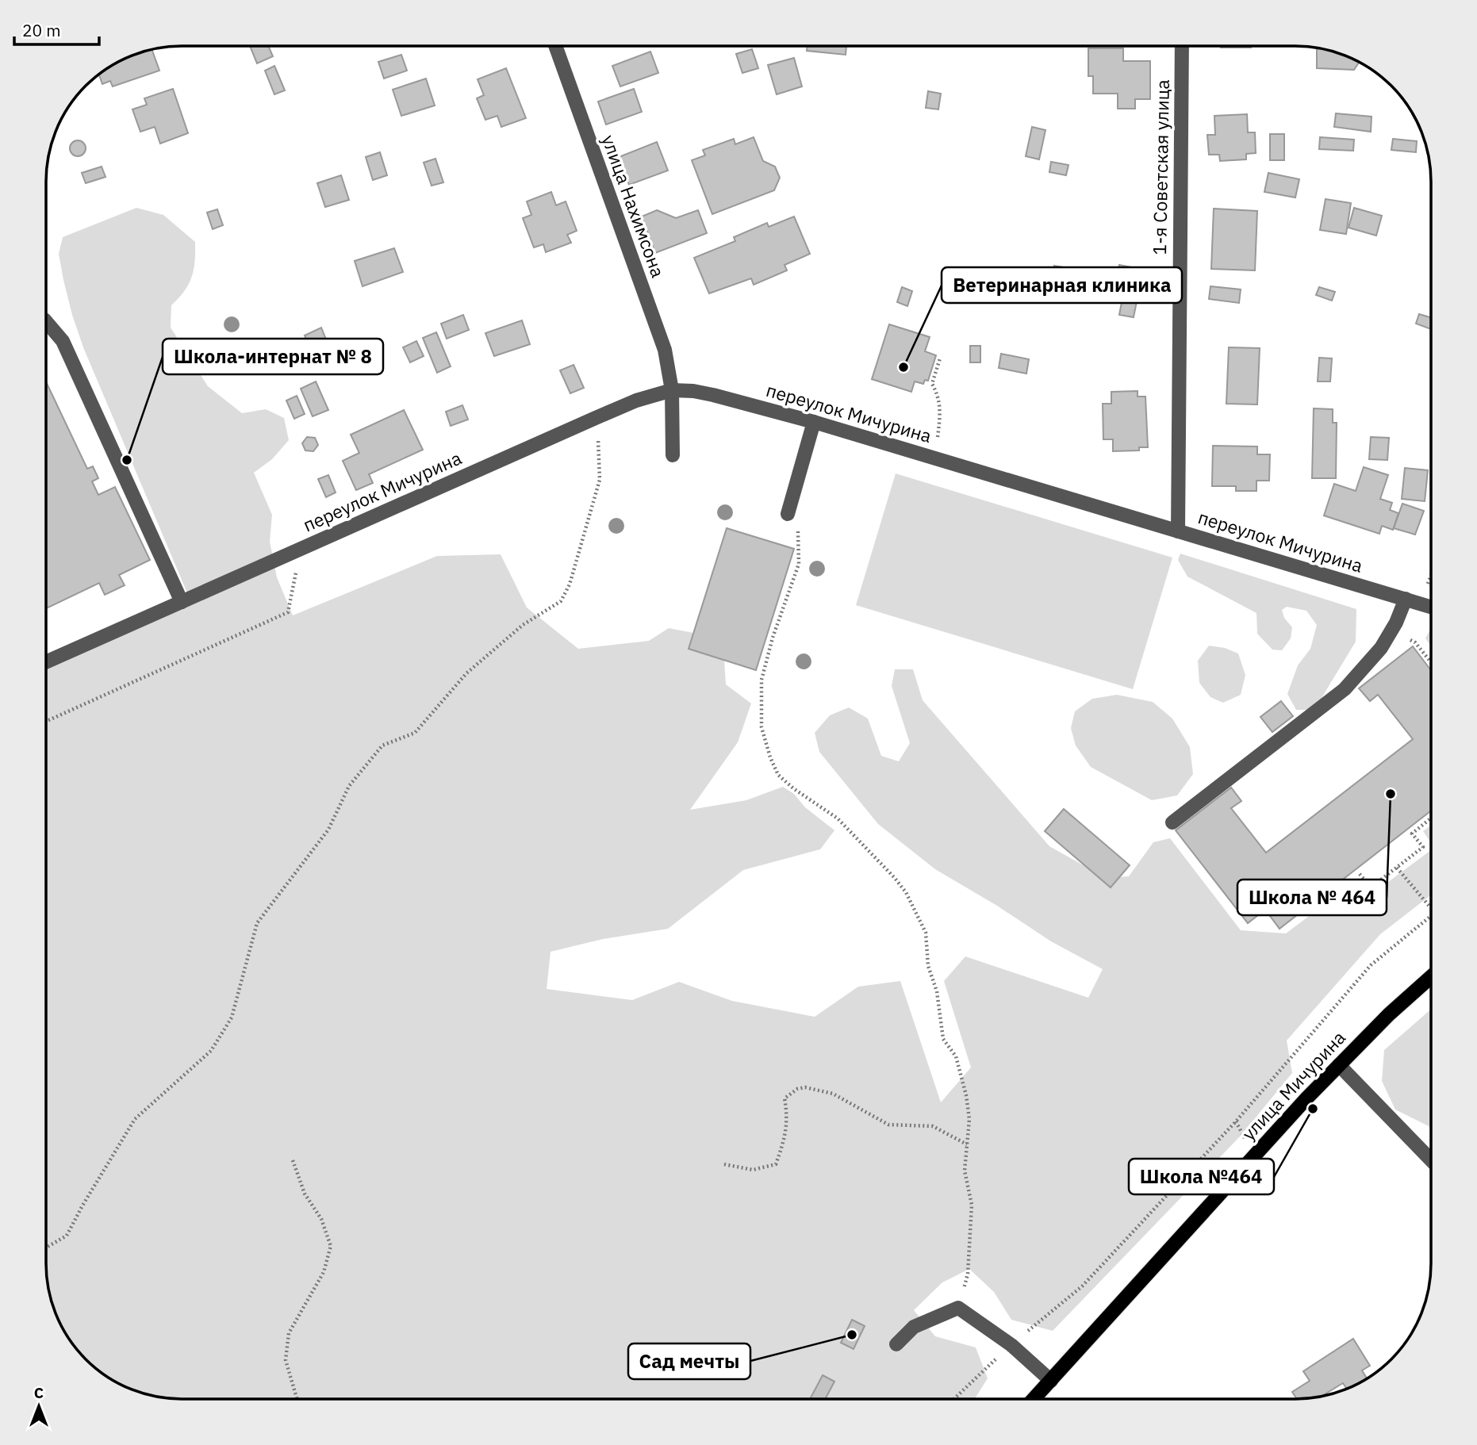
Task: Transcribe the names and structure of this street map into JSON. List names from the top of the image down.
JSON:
{
  "streets": {
    "main road": ["улица Мичурина"],
    "street": ["1-я Советская улица", "улица Нахимсона", "переулок Мичурина"]
  },
  "crossings": [
    ["1-я Советская улица", "переулок Мичурина"],
    ["улица Нахимсона", "переулок Мичурина"]
  ],
  "places": [
    "Ветеринарная клиника",
    "Школа-интернат № 8",
    "Школа № 464",
    "Школа №464",
    "Сад мечты"
  ],
  "scale_bar": "20 m",
  "north": "top"
}
